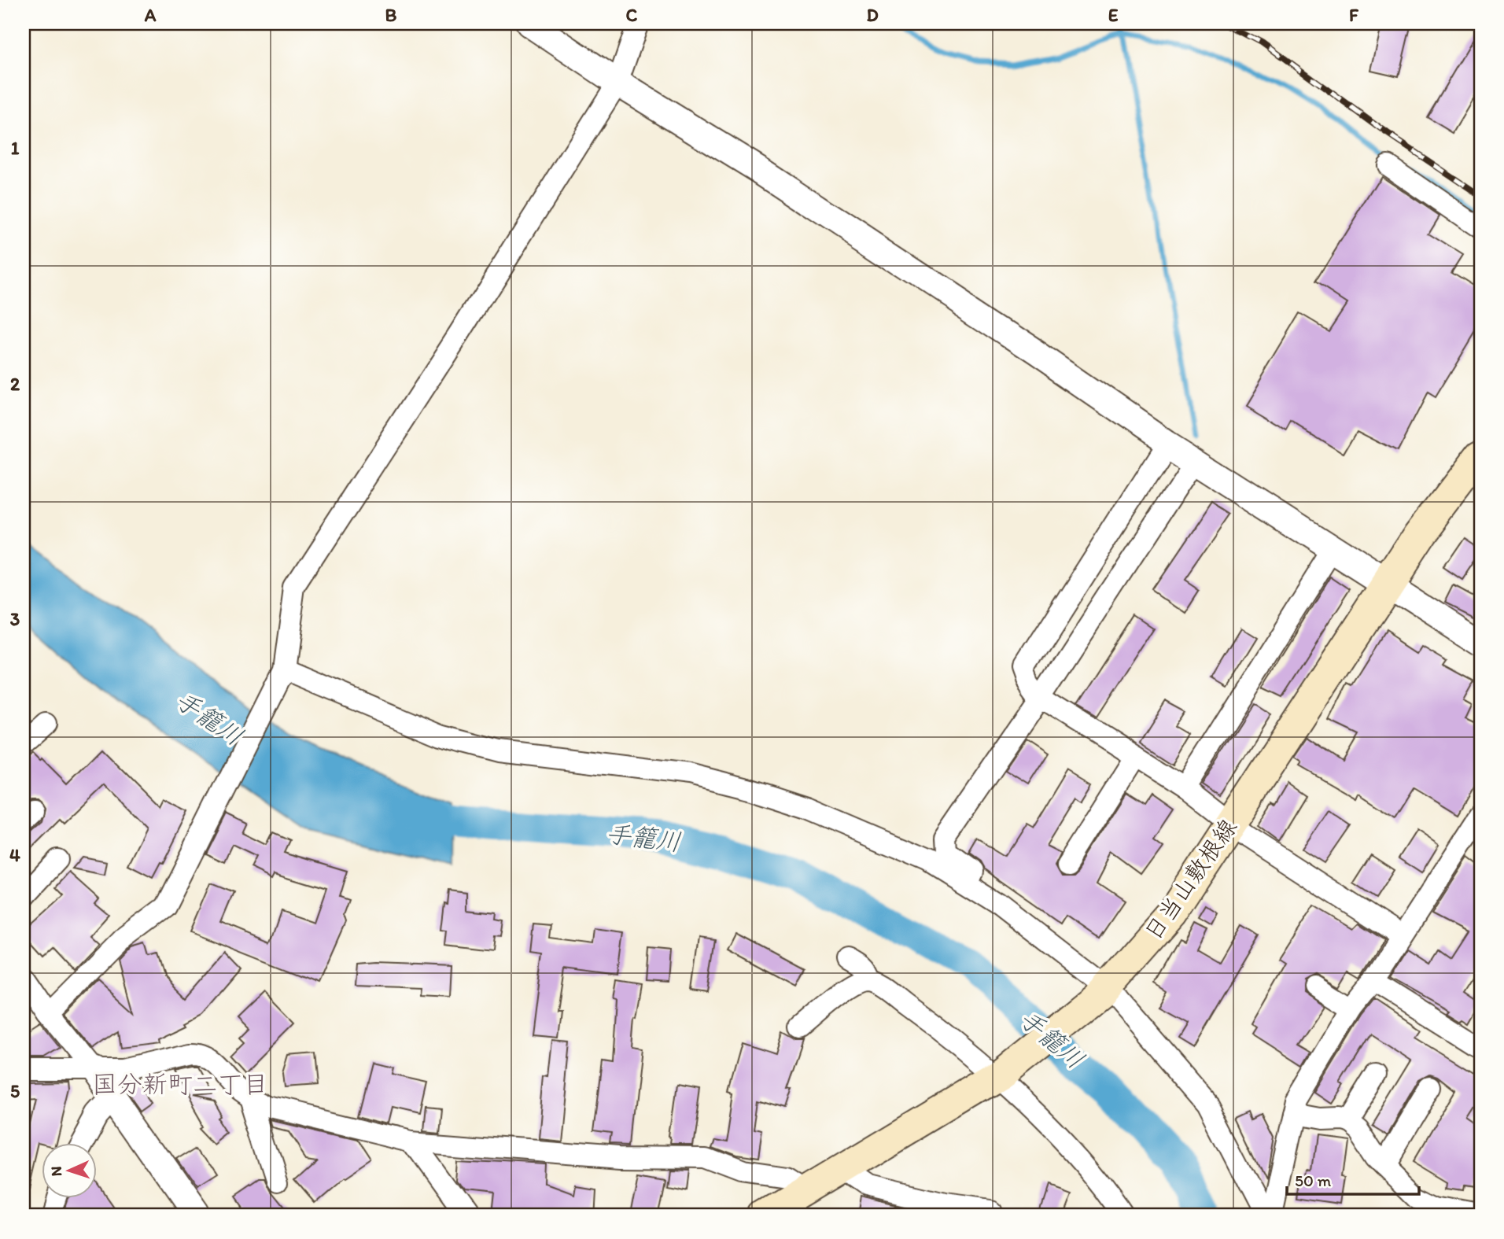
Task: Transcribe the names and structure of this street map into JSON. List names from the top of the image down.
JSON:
{
  "streets": {
    "main road": ["日当山敷根線"]
  },
  "districts": ["国分新町二丁目"],
  "water": ["手籠川"],
  "scale_bar": "50 m",
  "north": "left",
  "grid": {
    "columns": [
      "A",
      "B",
      "C",
      "D",
      "E",
      "F"
    ],
    "rows": [
      "1",
      "2",
      "3",
      "4",
      "5"
    ]
  }
}
